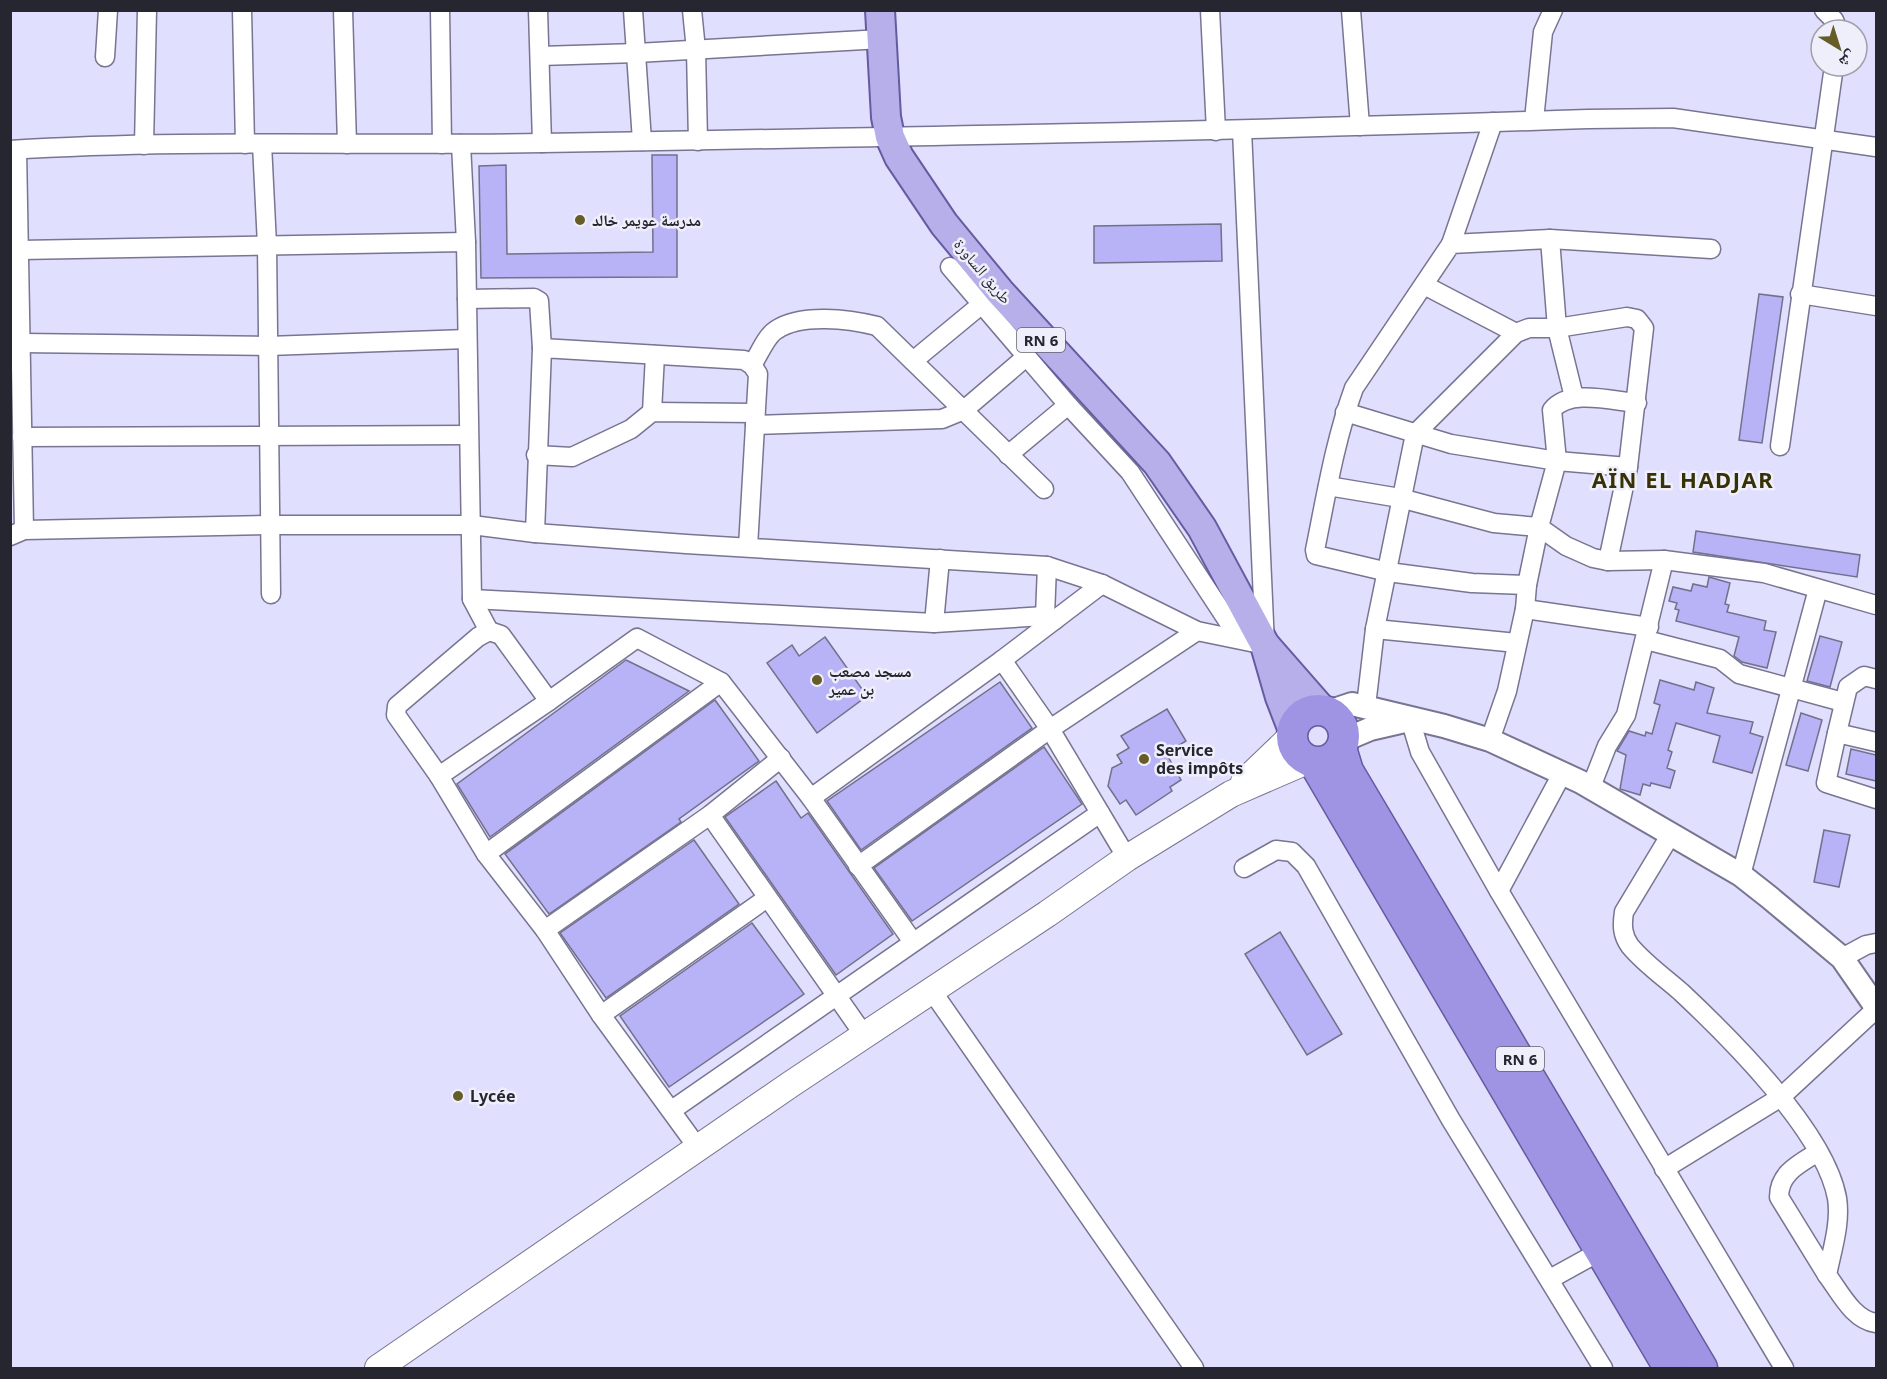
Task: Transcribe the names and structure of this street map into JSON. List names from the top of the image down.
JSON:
{
  "streets": {
    "highway": ["RN 6"],
    "main road": ["طريق الساورة"]
  },
  "crossings": [
    ["طريق الساورة", "RN 6"]
  ],
  "districts": ["AÏN EL HADJAR"],
  "places": [
    "مدرسة عويمر خالد",
    "مسجد مصعب بن عمير",
    "Service des impôts",
    "Lycée"
  ],
  "north": "bottom right"
}
